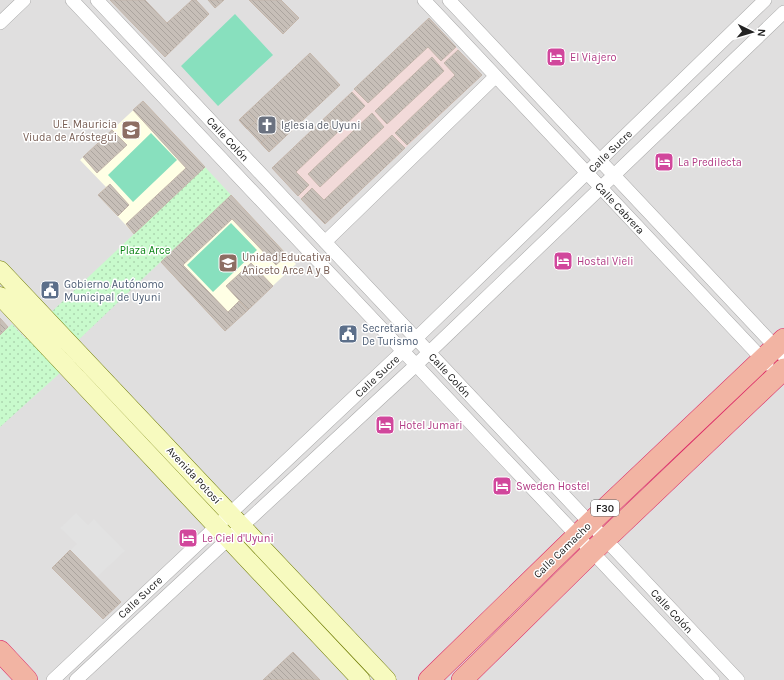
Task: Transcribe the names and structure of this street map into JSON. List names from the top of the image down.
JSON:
{
  "streets": {
    "highway": ["F30", "Calle Camacho"],
    "main road": ["Avenida Potosí"],
    "street": ["Calle Colón", "Calle Sucre", "Calle Cabrera"]
  },
  "crossings": [
    ["Calle Colón", "Calle Sucre"],
    ["Calle Colón", "Calle Camacho"],
    ["Calle Sucre", "Calle Cabrera"],
    ["Calle Sucre", "Avenida Potosí"],
    ["Calle Cabrera", "Calle Camacho"]
  ],
  "parks": ["Plaza Arce"],
  "places": {
    "hotel": [
      "El Viajero",
      "La Predilecta",
      "Hostal Vieli",
      "Hotel Jumari",
      "Sweden Hostel",
      "Le Ciel d'Uyuni"
    ],
    "church": ["Iglesia de Uyuni"],
    "school or university": ["U.E. Mauricia Viuda de Aróstegui", "Unidad Educativa Aniceto Arce A y B"],
    "public building": ["Gobierno Autónomo Municipal de Uyuni", "Secretaria De Turismo"]
  },
  "north": "right"
}
